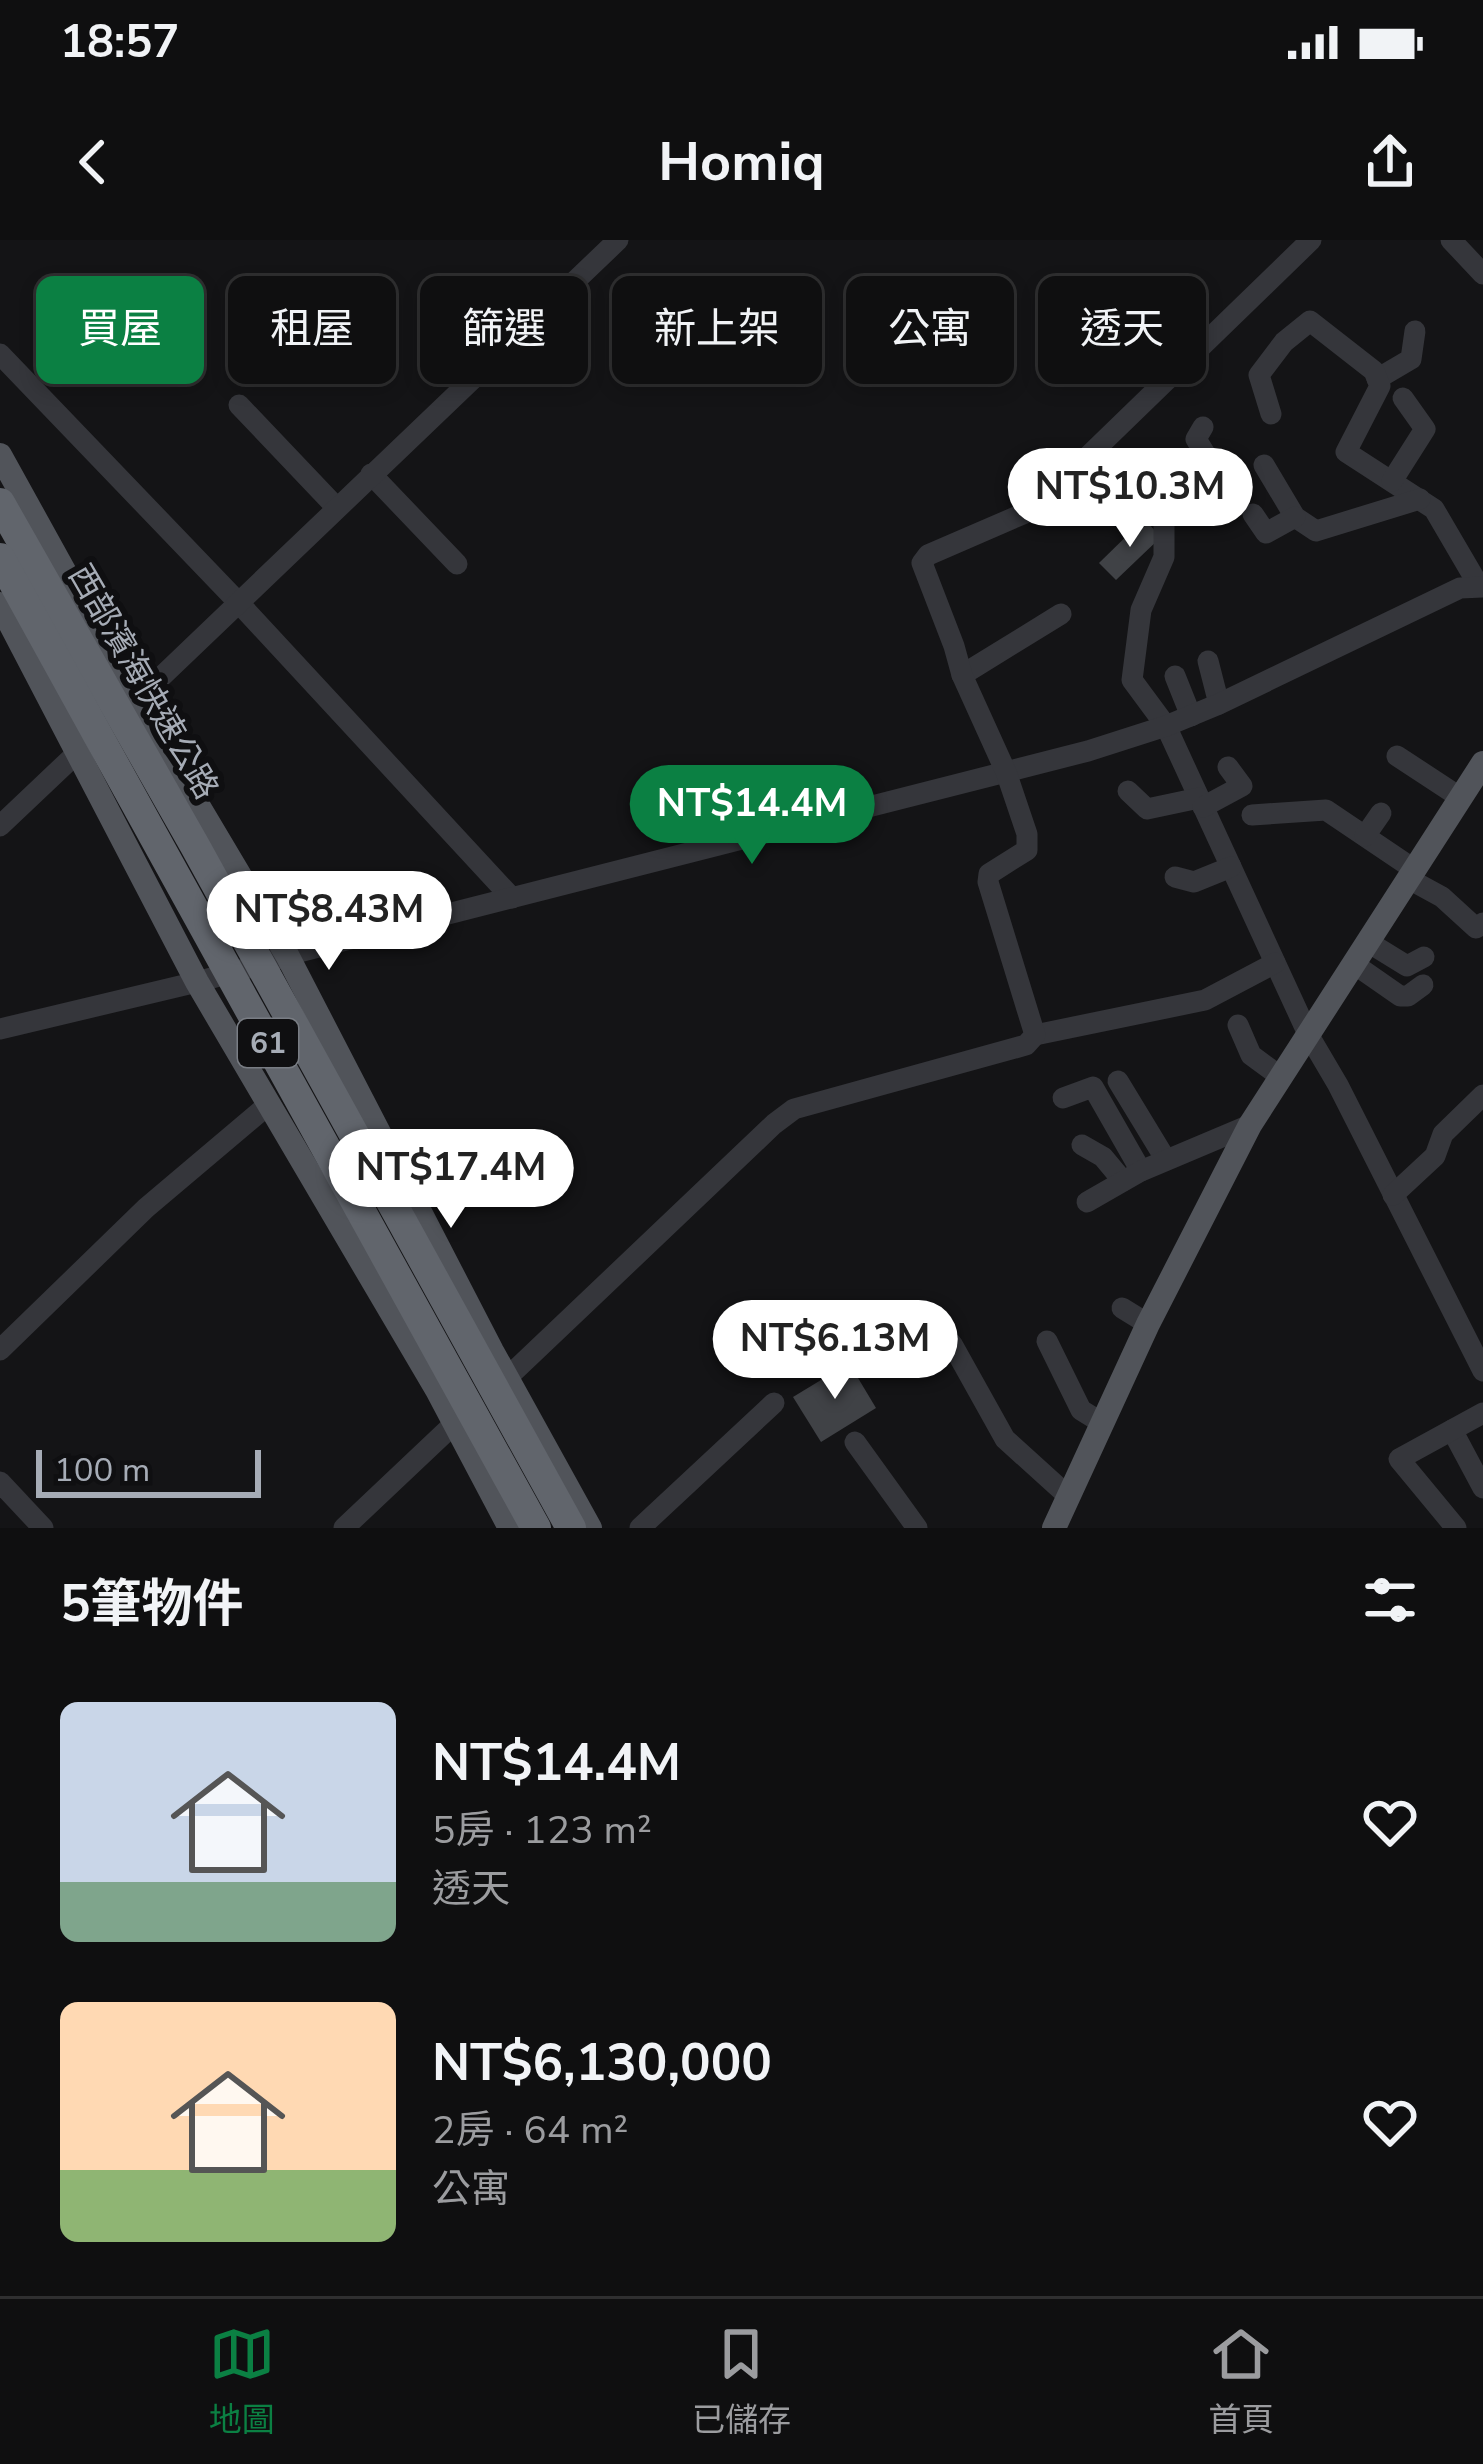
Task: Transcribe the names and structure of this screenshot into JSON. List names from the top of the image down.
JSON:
{
  "streets": {
    "highway": ["西部濱海快速公路", "61"]
  },
  "scale_bar": "100 m",
  "page": {
    "status": "18:57",
    "header": "Homiq",
    "chip": [
      "買屋",
      "租屋",
      "篩選",
      "新上架",
      "公寓",
      "透天"
    ],
    "price": [
      "NT$10.3M",
      "NT$14.4M",
      "NT$8.43M",
      "NT$17.4M",
      "NT$6.13M"
    ],
    "scale": "100 m",
    "heading": "5筆物件",
    "list": [
      {
        "name": "NT$14.4M",
        "note": "5房 · 123 m² · 透天"
      },
      {
        "name": "NT$6,130,000",
        "note": "2房 · 64 m² · 公寓"
      }
    ],
    "tabs": ["地圖", "已儲存", "首頁"]
  }
}
